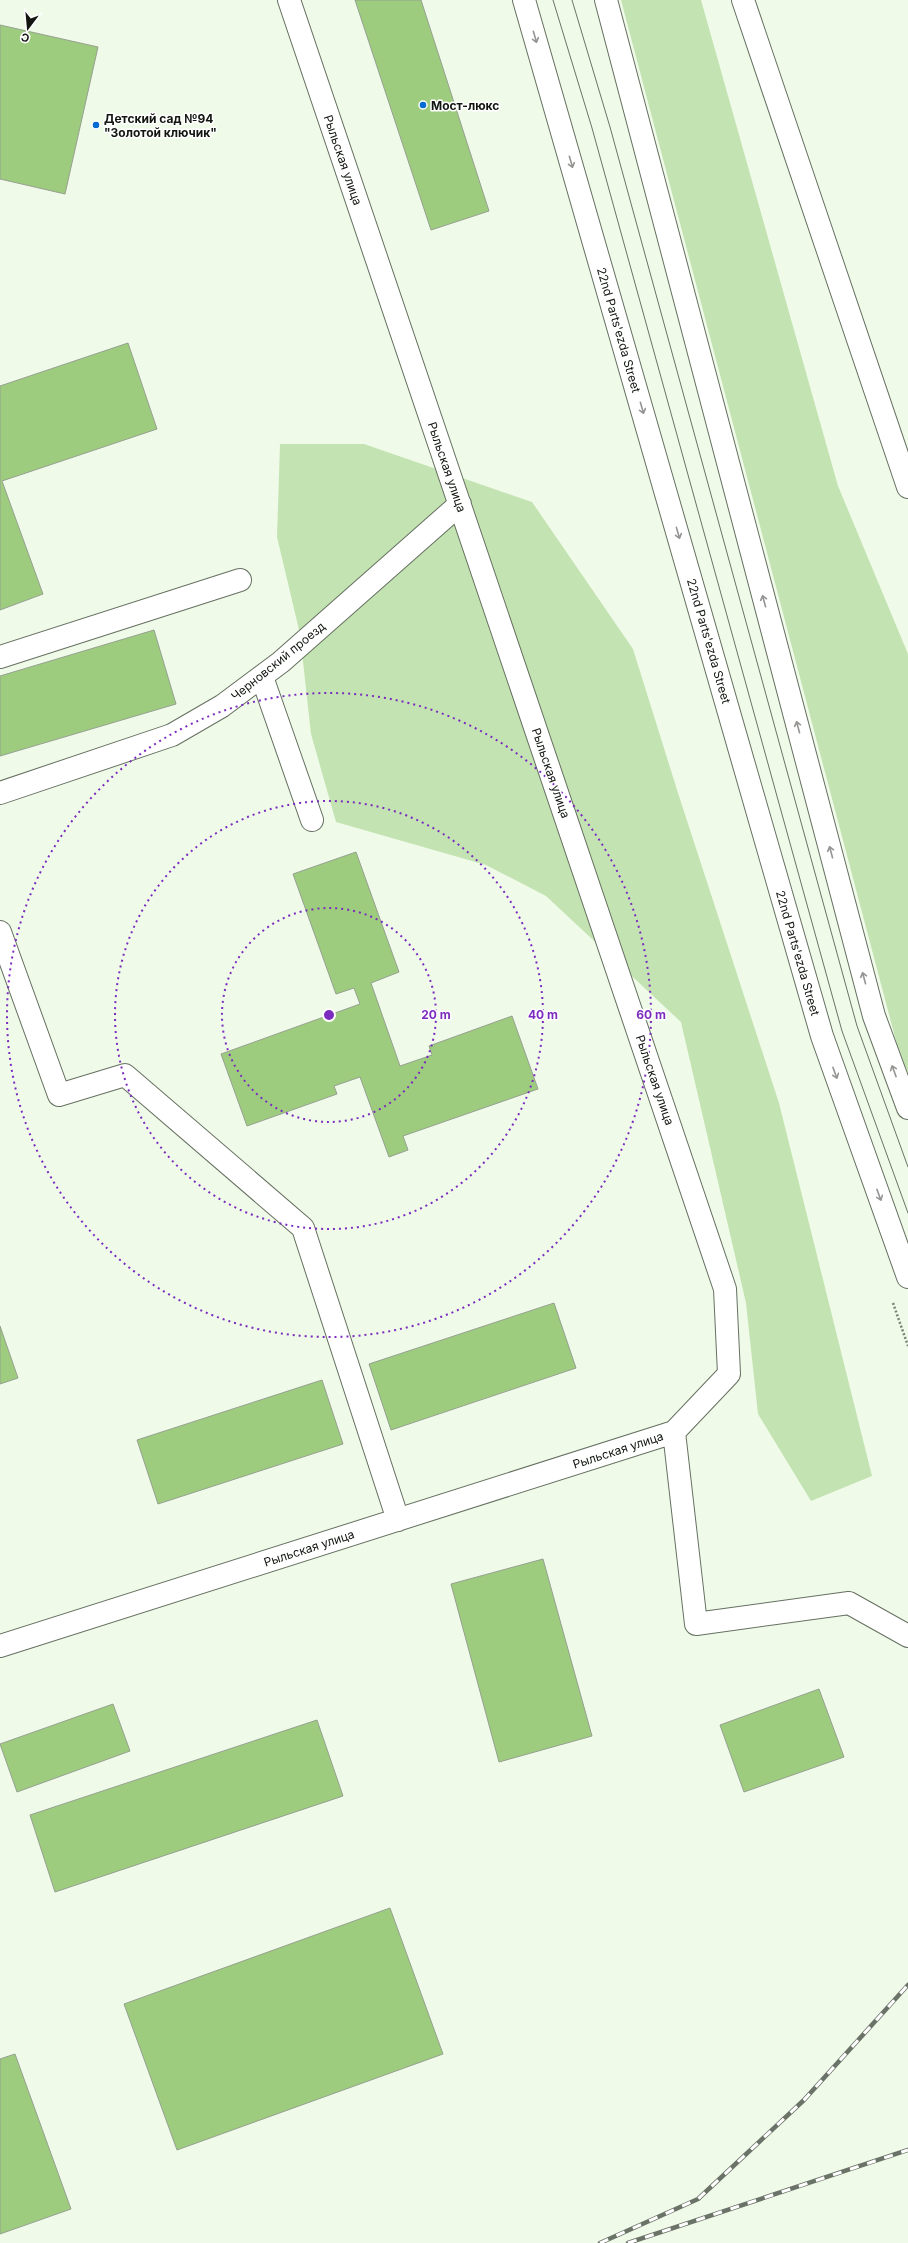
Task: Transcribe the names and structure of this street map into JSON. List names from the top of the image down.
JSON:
{
  "streets": {
    "street": ["Рыльская улица", "22nd Parts'ezda Street", "Черновский проезд"]
  },
  "crossings": [
    ["Рыльская улица", "Черновский проезд"]
  ],
  "places": ["Мост-люкс", "Детский сад №94 \"Золотой ключик\""],
  "north": "bottom",
  "rings": ["20 m", "40 m", "60 m"]
}
